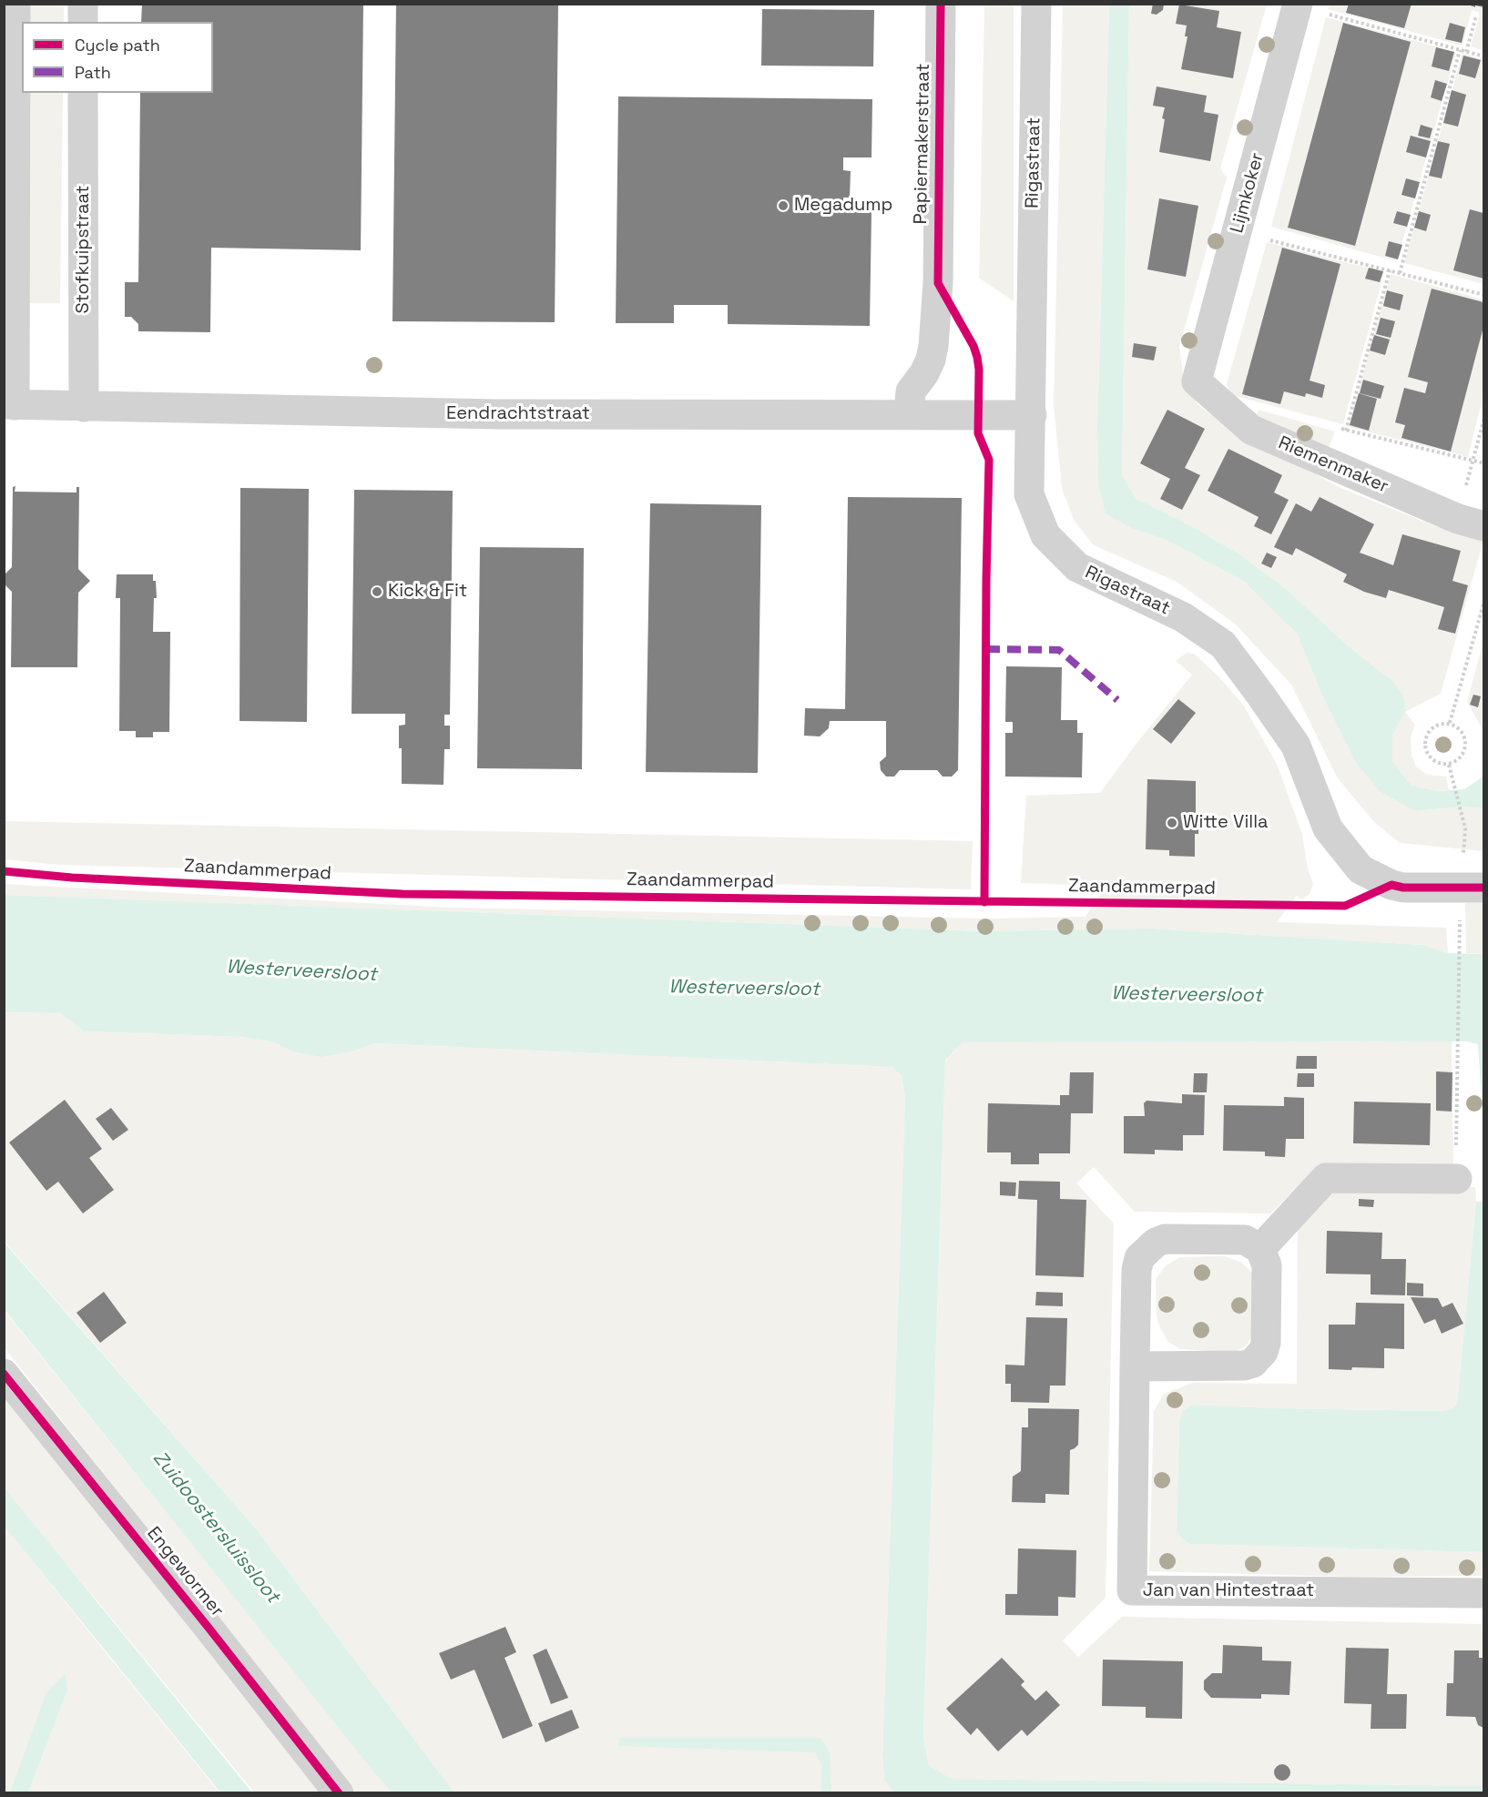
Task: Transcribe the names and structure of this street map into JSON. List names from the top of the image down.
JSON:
{
  "streets": {
    "street": [
      "Papiermakerstraat",
      "Rigastraat",
      "Lijmkoker",
      "Stofkuipstraat",
      "Eendrachtstraat",
      "Riemenmaker",
      "Engewormer",
      "Jan van Hintestraat"
    ],
    "cycle path": ["Zaandammerpad"]
  },
  "crossings": [
    ["Papiermakerstraat", "Eendrachtstraat"],
    ["Rigastraat", "Eendrachtstraat"],
    ["Lijmkoker", "Riemenmaker"],
    ["Stofkuipstraat", "Eendrachtstraat"]
  ],
  "water": ["Westerveersloot", "Zuidoostersluissloot"],
  "places": ["Megadump", "Kick & Fit", "Witte Villa"],
  "legend": ["Cycle path", "Path"]
}
